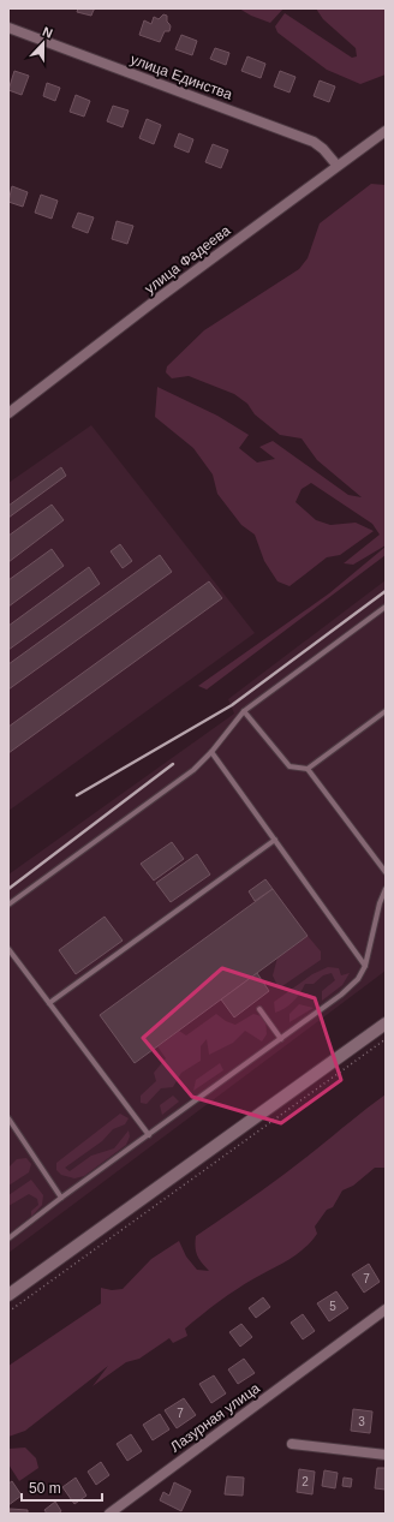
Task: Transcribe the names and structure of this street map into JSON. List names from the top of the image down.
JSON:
{
  "streets": {
    "street": ["улица Единства", "улица Фадеева", "Лазурная улица"]
  },
  "crossings": [
    ["улица Единства", "улица Фадеева"]
  ],
  "house_numbers": [
    "7",
    "5",
    "7",
    "3",
    "2"
  ],
  "scale_bar": "50 m",
  "north": "top"
}
